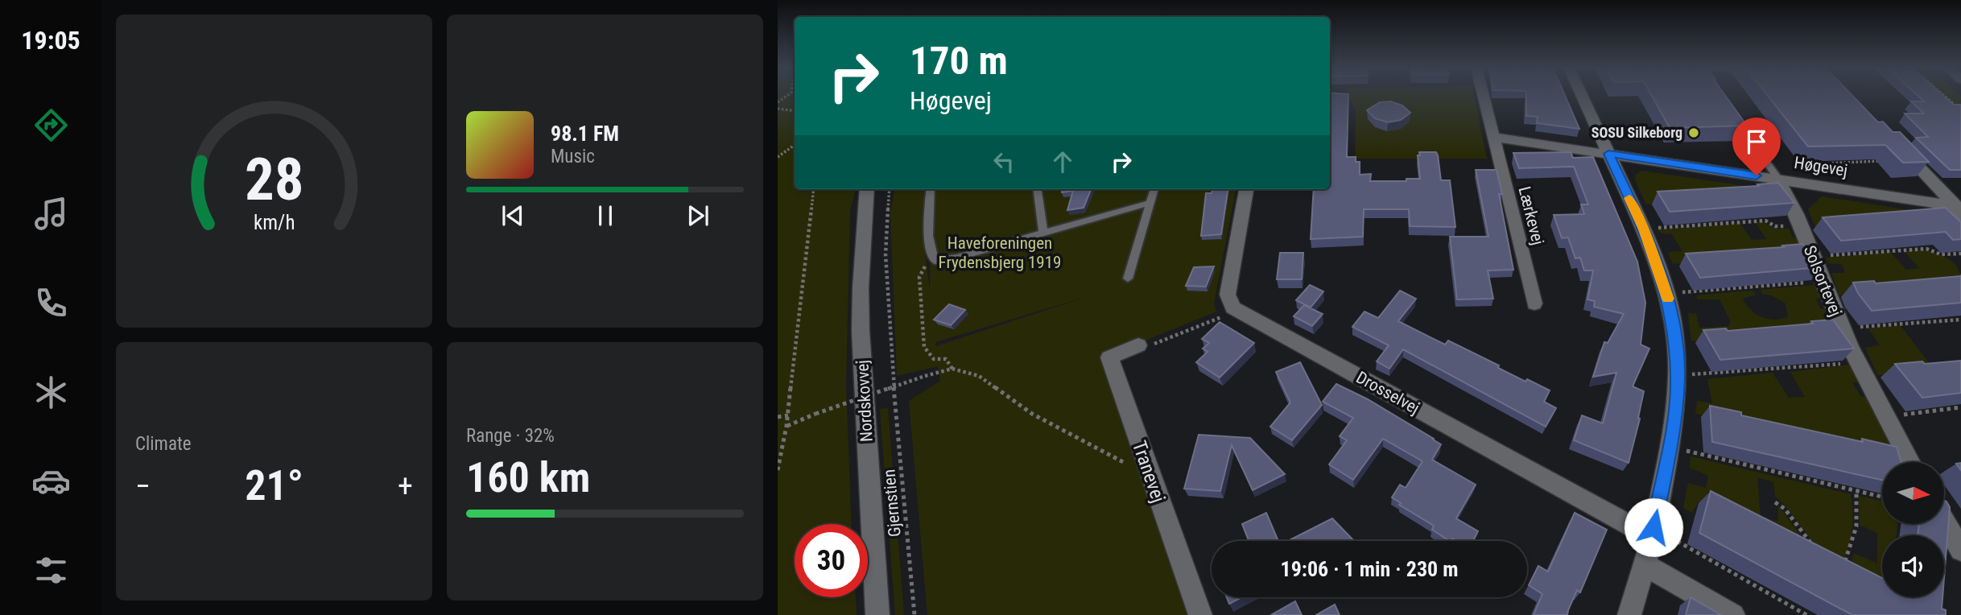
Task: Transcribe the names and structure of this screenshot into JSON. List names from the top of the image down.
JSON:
{
  "streets": {
    "street": [
      "Høgevej",
      "Lærkevej",
      "Solsortevej",
      "Drosselvej",
      "Nordskovvej",
      "Tranevej"
    ],
    "path": ["Gjernstien"]
  },
  "crossings": [
    ["Høgevej", "Solsortevej"]
  ],
  "parks": ["Haveforeningen Frydensbjerg 1919"],
  "places": ["SOSU Silkeborg"],
  "north": "right",
  "page": {
    "tabs": "19:05",
    "turn": ["170 m", "Høgevej"],
    "song": ["98.1 FM", "Music"],
    "tile": [
      "Climate",
      ["Range · 32%", "160 km"]
    ],
    "heat": ["−", "21°", "+"],
    "limit": "30",
    "trip": "19:06 · 1 min · 230 m",
    "gauge": ["28", "km/h"]
  }
}
